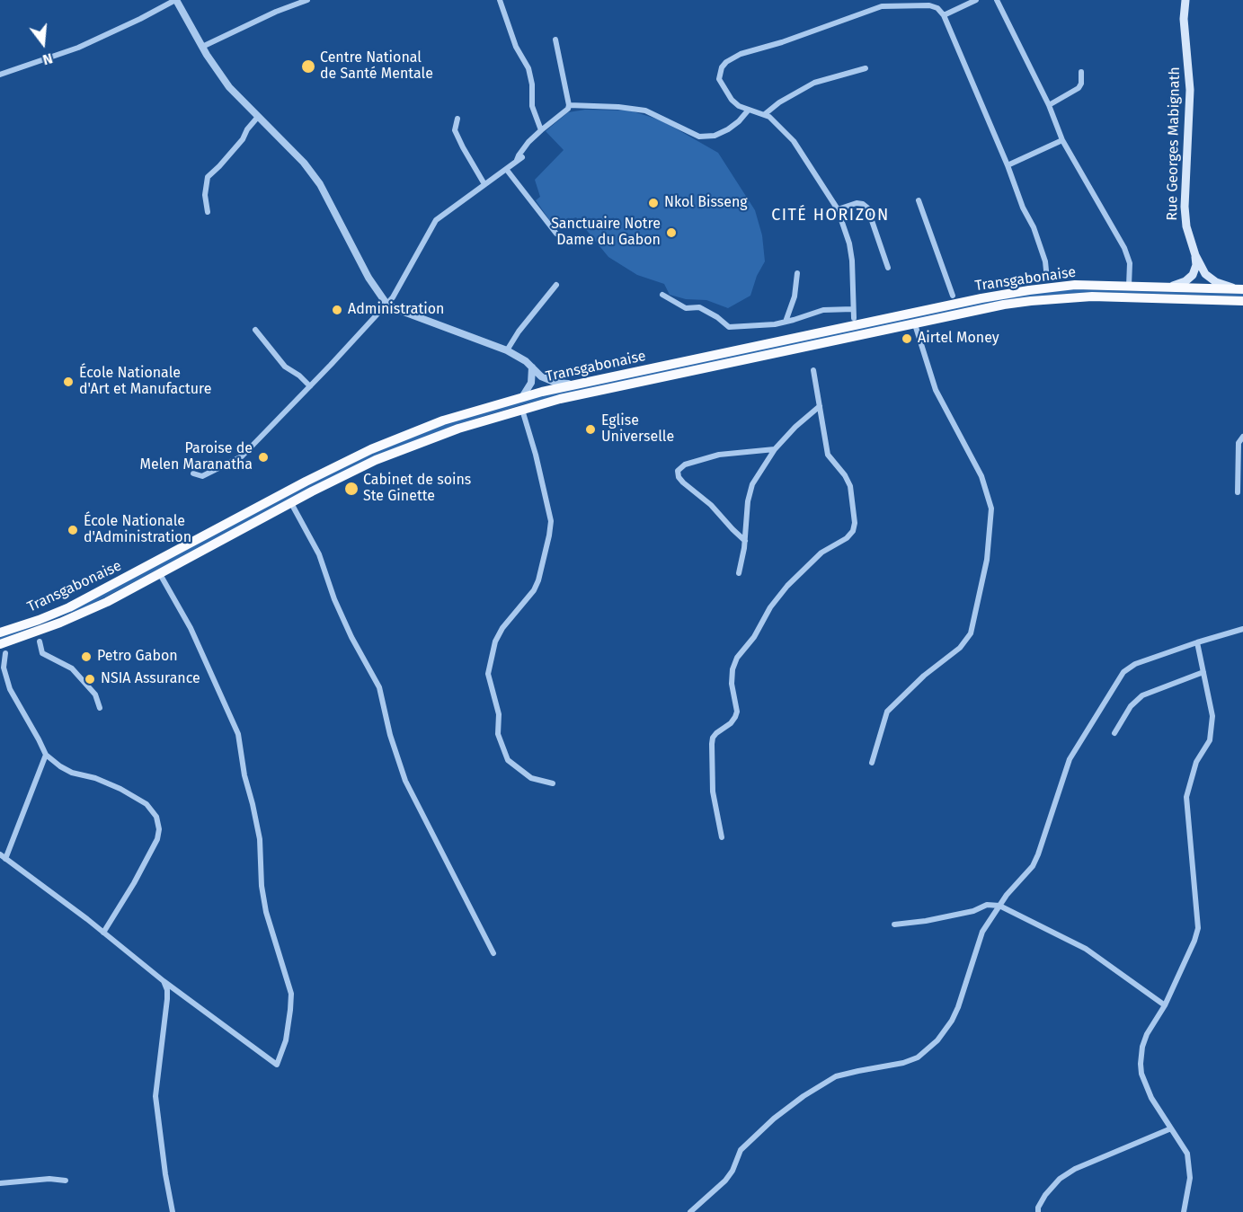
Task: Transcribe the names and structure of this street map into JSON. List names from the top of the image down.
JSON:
{
  "streets": {
    "highway": ["Transgabonaise"],
    "main road": ["Rue Georges Mabignath"]
  },
  "crossings": [
    ["Rue Georges Mabignath", "Transgabonaise"]
  ],
  "districts": ["CITÉ HORIZON"],
  "places": [
    "Centre National de Santé Mentale",
    "Nkol Bisseng",
    "Sanctuaire Notre Dame du Gabon",
    "Administration",
    "Airtel Money",
    "École Nationale d'Art et Manufacture",
    "Eglise Universelle",
    "Paroise de Melen Maranatha",
    "Cabinet de soins Ste Ginette",
    "École Nationale d'Administration",
    "Petro Gabon",
    "NSIA Assurance"
  ],
  "north": "bottom"
}
